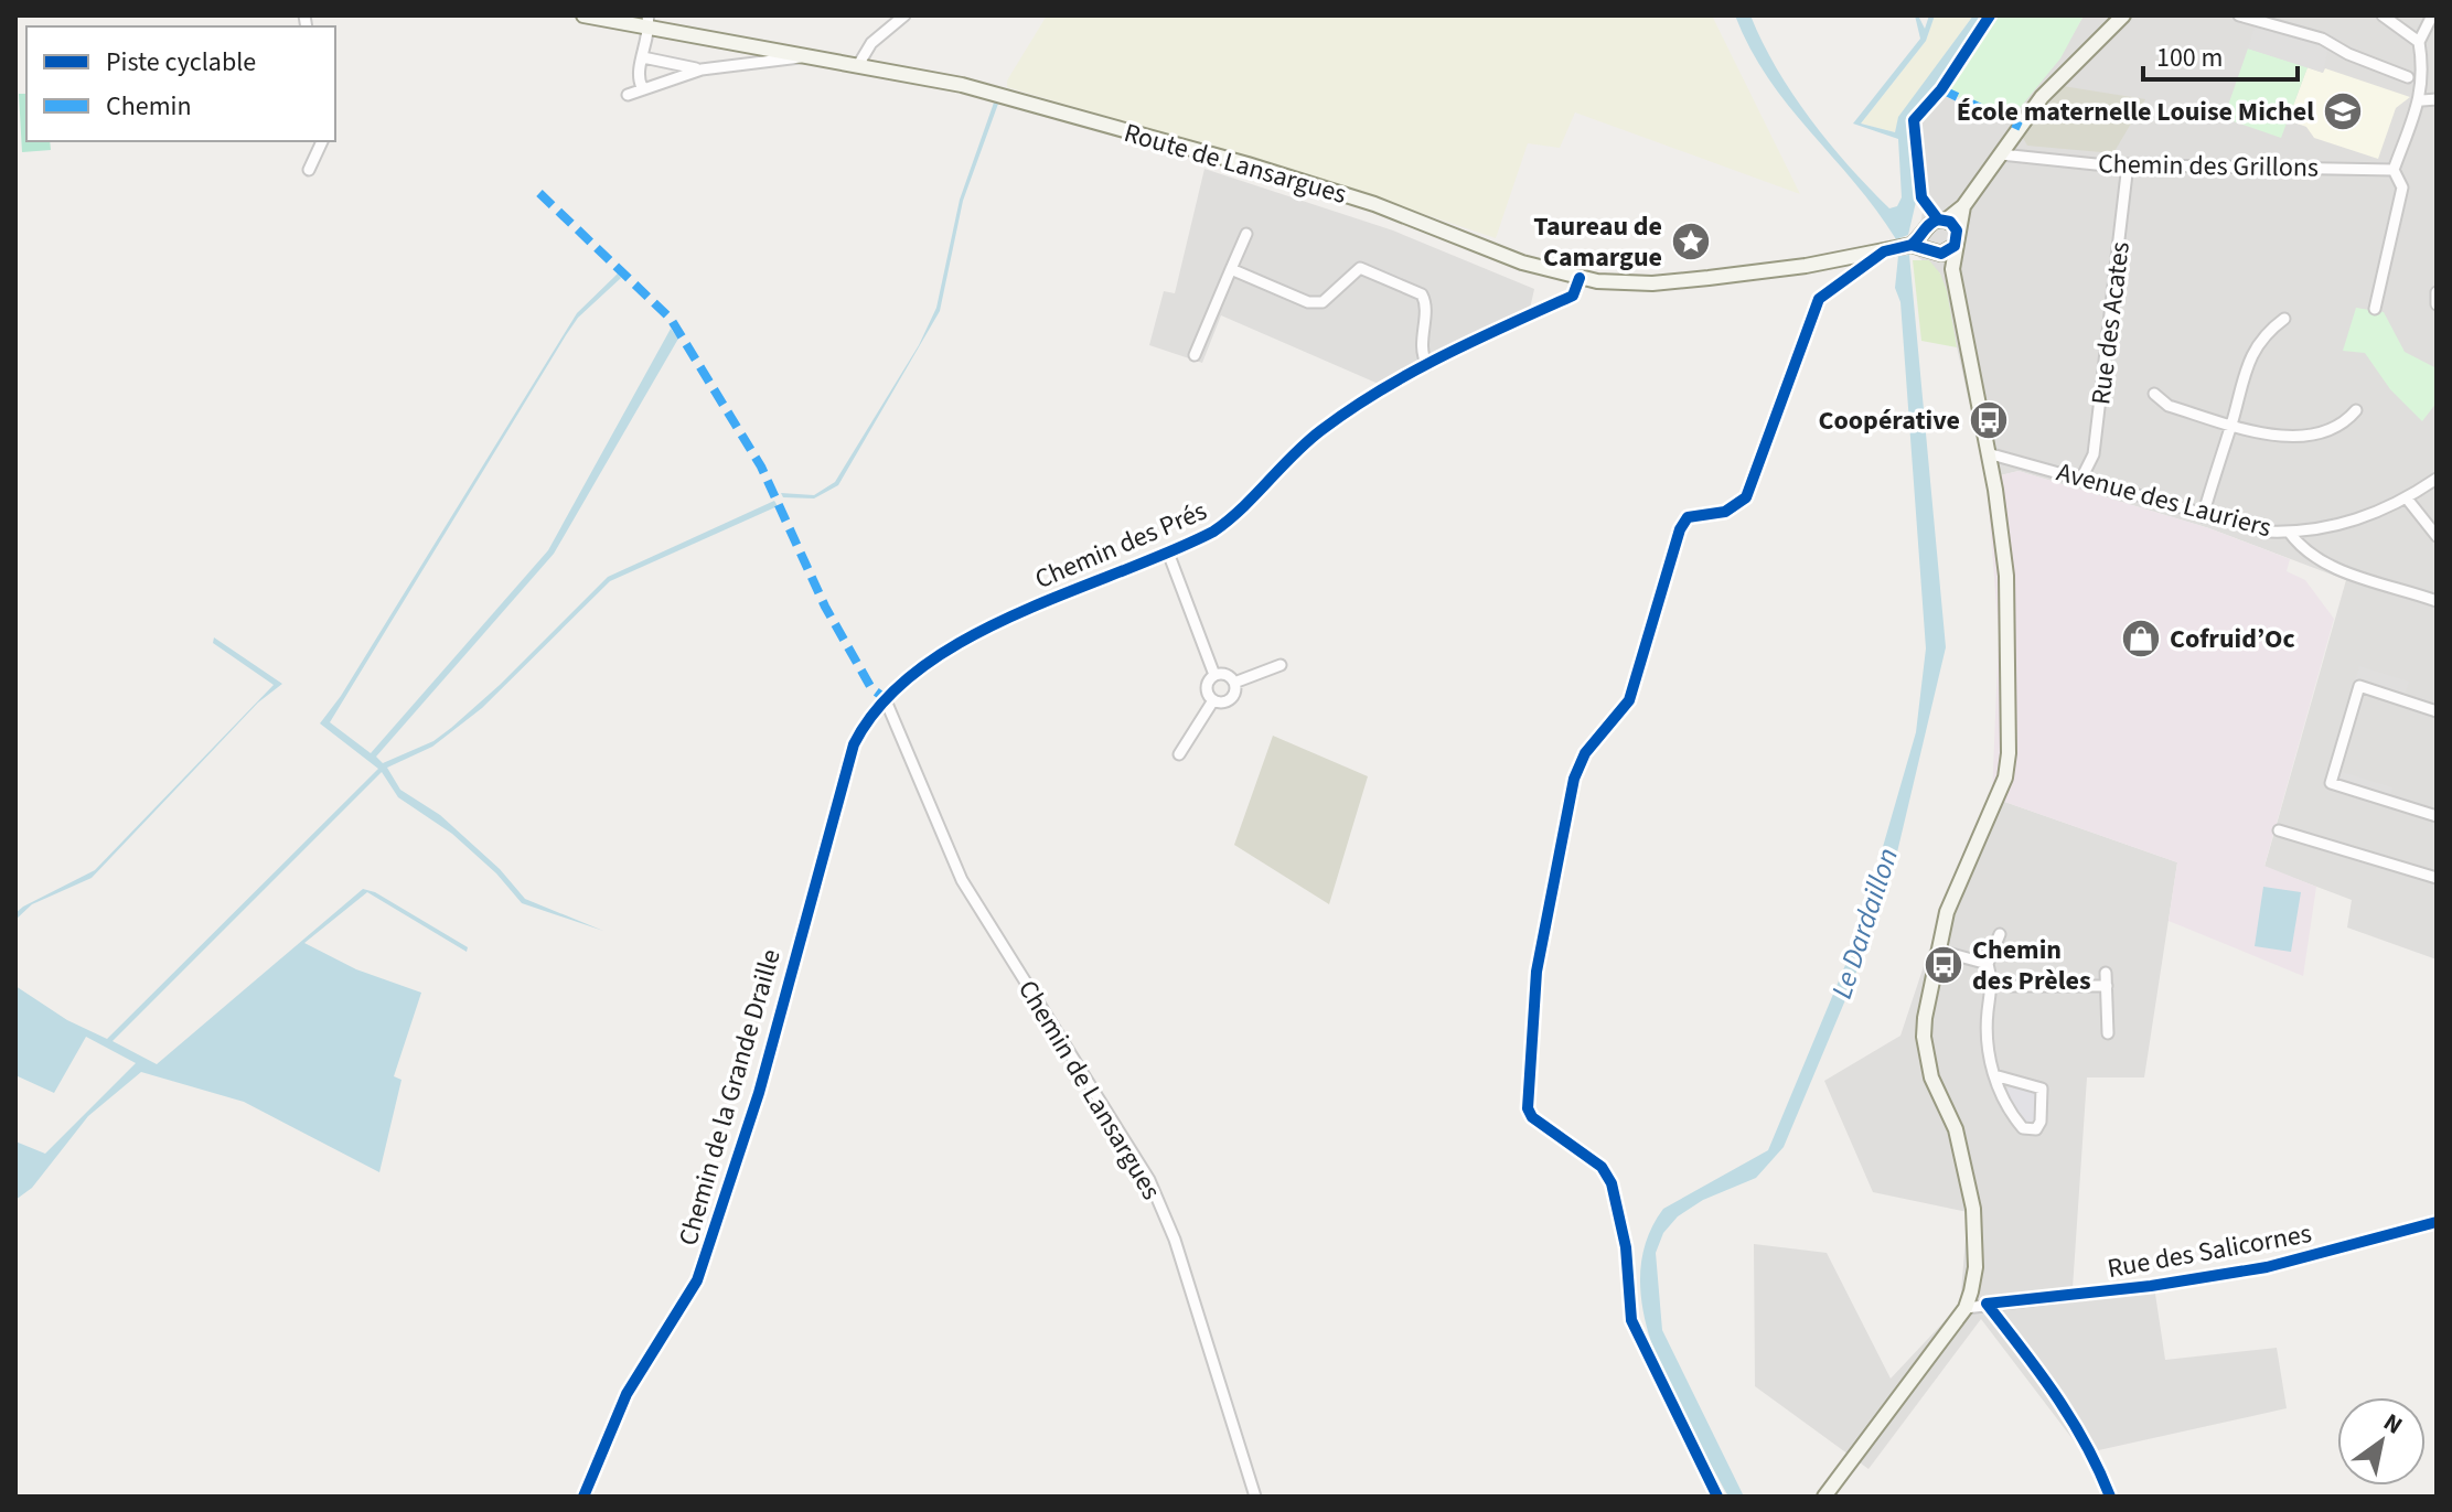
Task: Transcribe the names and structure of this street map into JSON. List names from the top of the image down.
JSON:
{
  "streets": {
    "main road": ["Route de Lansargues"],
    "street": [
      "Chemin des Grillons",
      "Rue des Acates",
      "Avenue des Lauriers",
      "Chemin des Prés",
      "Chemin de Lansargues",
      "Chemin de la Grande Draille",
      "Rue des Salicornes"
    ]
  },
  "crossings": [
    ["Route de Lansargues", "Chemin des Prés"],
    ["Chemin des Grillons", "Rue des Acates"],
    ["Rue des Acates", "Avenue des Lauriers"],
    ["Chemin des Prés", "Chemin de Lansargues"],
    ["Chemin des Prés", "Chemin de la Grande Draille"],
    ["Chemin de Lansargues", "Chemin de la Grande Draille"]
  ],
  "water": ["Le Dardaillon"],
  "places": {
    "school or university": ["École maternelle Louise Michel"],
    "place": ["Taureau de Camargue"],
    "bus stop": ["Coopérative", "Chemin des Prèles"],
    "shop": ["Cofruid’Oc"]
  },
  "legend": ["Piste cyclable", "Chemin"],
  "scale_bar": "100 m",
  "north": "top right"
}
